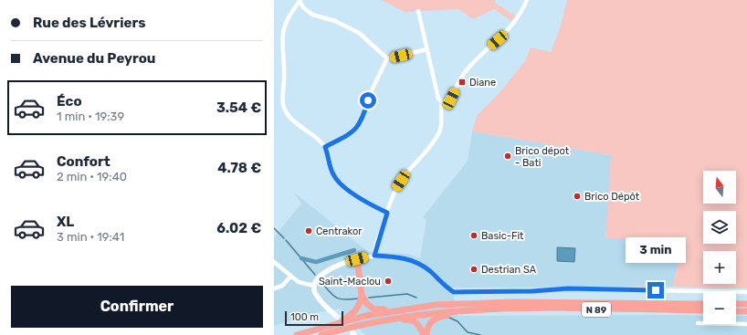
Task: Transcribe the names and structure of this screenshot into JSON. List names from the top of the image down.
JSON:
{
  "streets": {
    "highway": ["N 89"]
  },
  "places": {
    "transit": ["Diane"],
    "other": [
      "Brico dépot - Bati",
      "Brico Dépôt",
      "Centrakor",
      "Basic-Fit",
      "Destrian SA",
      "Saint-Maclou"
    ]
  },
  "scale_bar": "100 m",
  "north": "top",
  "page": {
    "banner": ["Rue des Lévriers", "Avenue du Peyrou"],
    "list": [
      {
        "name": "Éco",
        "note": "1 min · 19:39",
        "value": "3.54 €"
      },
      {
        "name": "Confort",
        "note": "2 min · 19:40",
        "value": "4.78 €"
      },
      {
        "name": "XL",
        "note": "3 min · 19:41",
        "value": "6.02 €"
      }
    ],
    "map_buttons": ["+", "−"],
    "bubble": "3 min",
    "buttons": "Confirmer",
    "scale": "100 m"
  }
}
